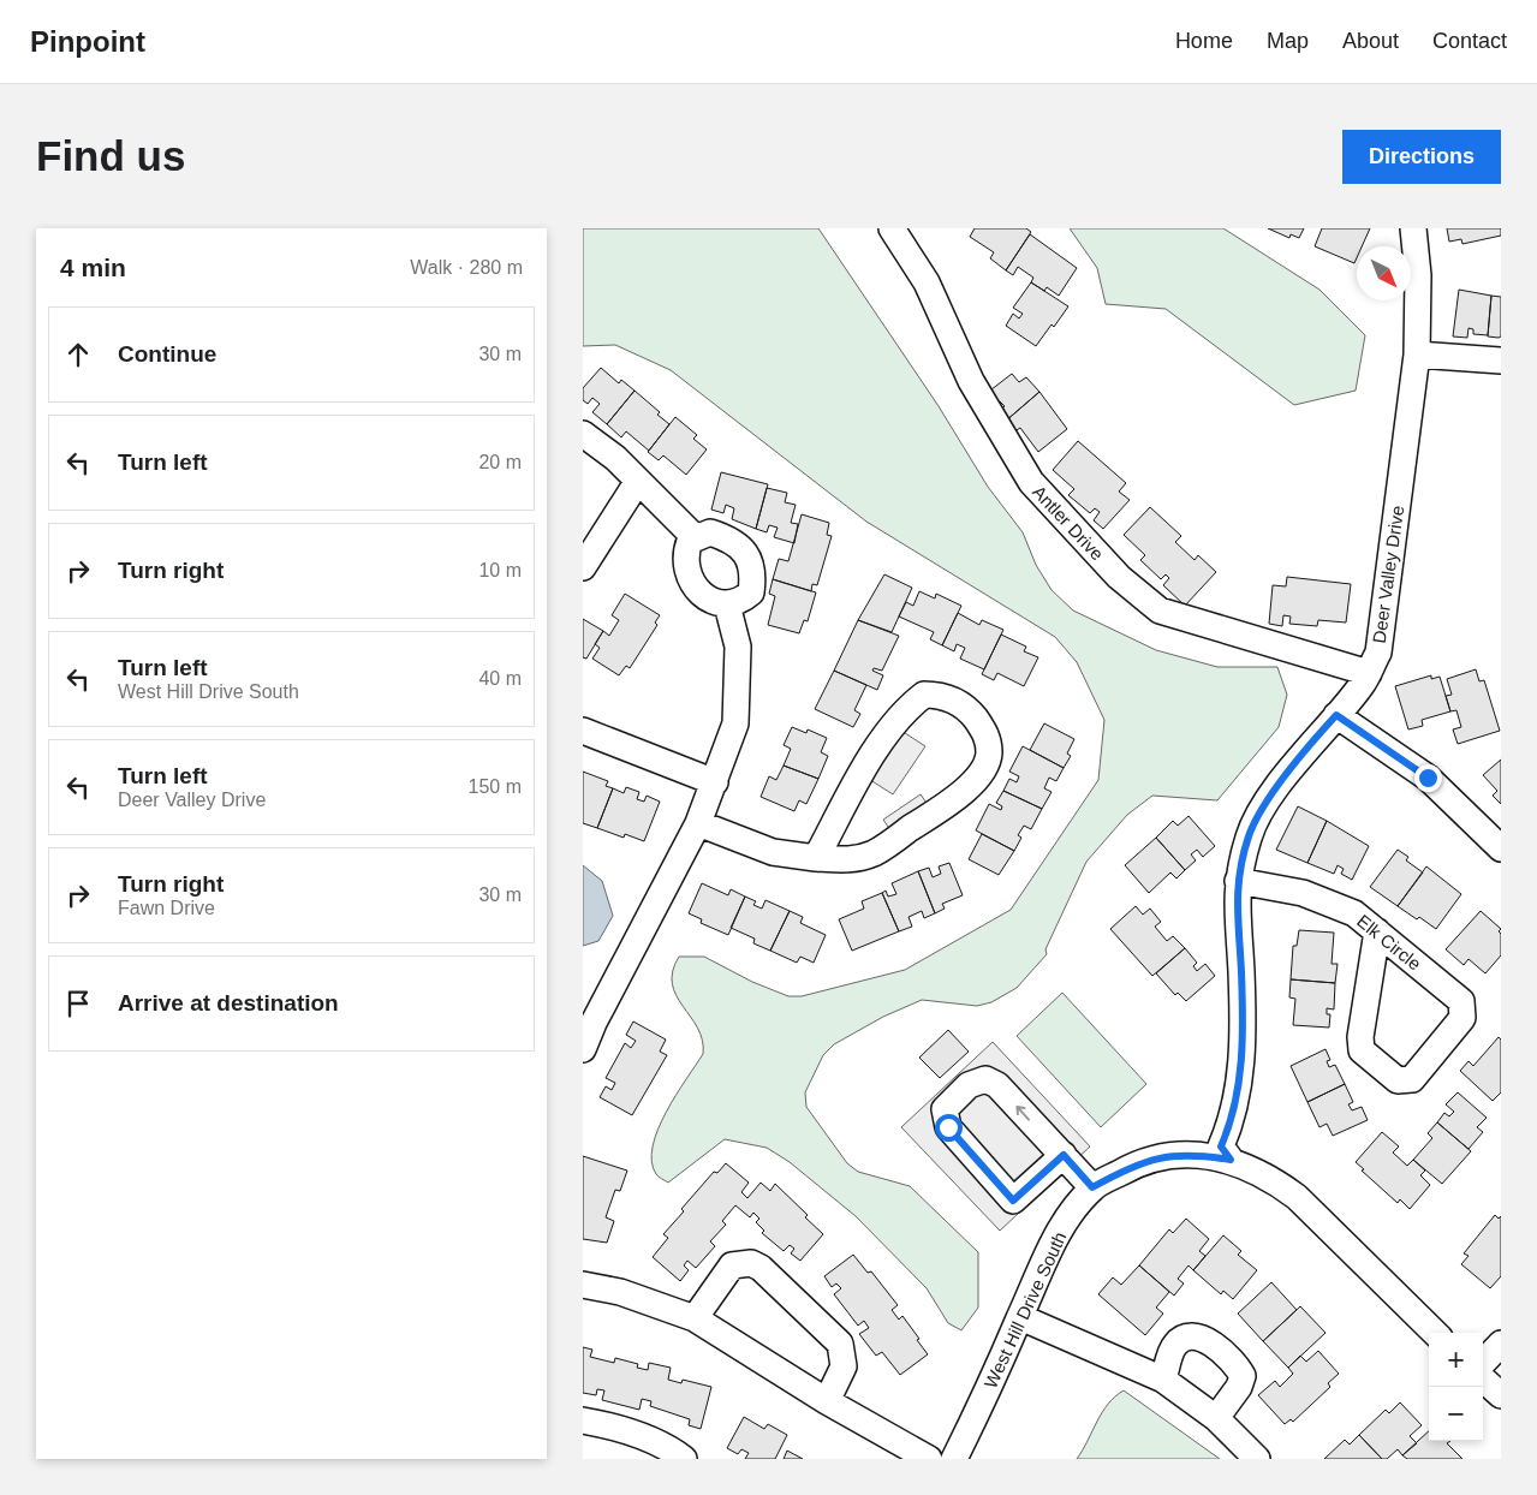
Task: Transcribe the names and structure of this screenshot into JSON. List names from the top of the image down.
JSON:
{
  "streets": {
    "street": [
      "Antler Drive",
      "Deer Valley Drive",
      "Elk Circle",
      "West Hill Drive South"
    ]
  },
  "crossings": [
    ["Antler Drive", "Deer Valley Drive"],
    ["Deer Valley Drive", "Elk Circle"],
    ["Deer Valley Drive", "West Hill Drive South"]
  ],
  "north": "bottom right",
  "page": {
    "header": "Pinpoint",
    "nav": [
      "Home",
      "Map",
      "About",
      "Contact"
    ],
    "buttons": "Directions",
    "title": "Find us",
    "heading": ["4 min", "Walk · 280 m"],
    "list": [
      ["Continue", "30 m"],
      ["Turn left", "20 m"],
      ["Turn right", "10 m"],
      ["Turn left", "West Hill Drive South", "40 m"],
      ["Turn left", "Deer Valley Drive", "150 m"],
      ["Turn right", "Fawn Drive", "30 m"],
      "Arrive at destination"
    ],
    "map_buttons": ["+", "−"]
  }
}
